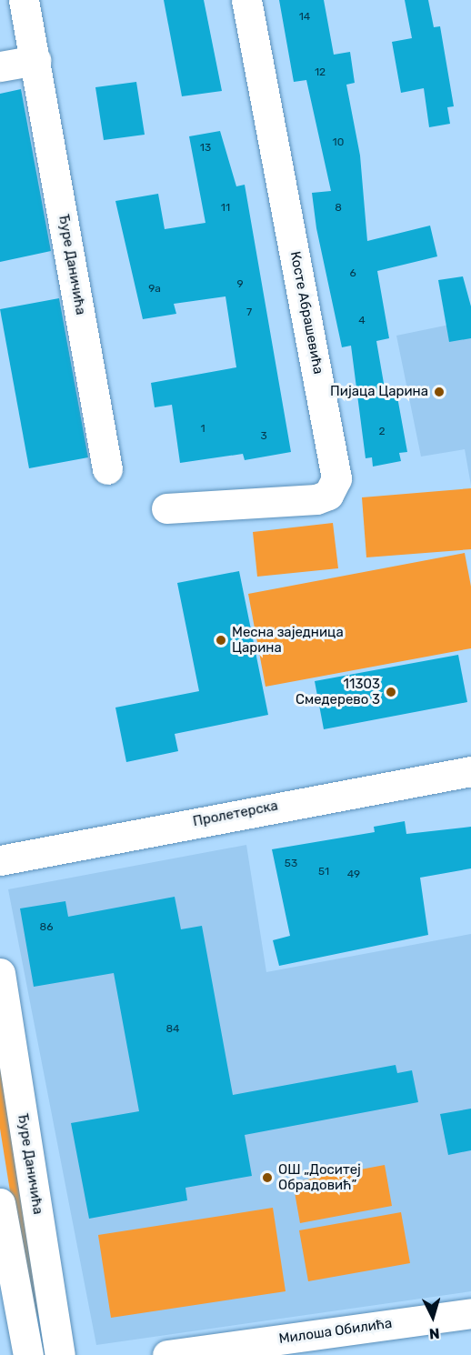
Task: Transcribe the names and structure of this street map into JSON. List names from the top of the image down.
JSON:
{
  "streets": {
    "street": [
      "Ђуре Даничића",
      "Косте Абрашевића",
      "Пролетерска",
      "Милоша Обилића"
    ]
  },
  "places": [
    "Пијаца Царина",
    "Месна заједница Царина",
    "11303 Смедерево 3",
    "ОШ „Доситеј Обрадовић”"
  ],
  "house_numbers": [
    "14",
    "12",
    "10",
    "13",
    "11",
    "8",
    "6",
    "9",
    "9a",
    "7",
    "4",
    "1",
    "2",
    "3",
    "53",
    "51",
    "49",
    "86",
    "84"
  ],
  "north": "bottom"
}
